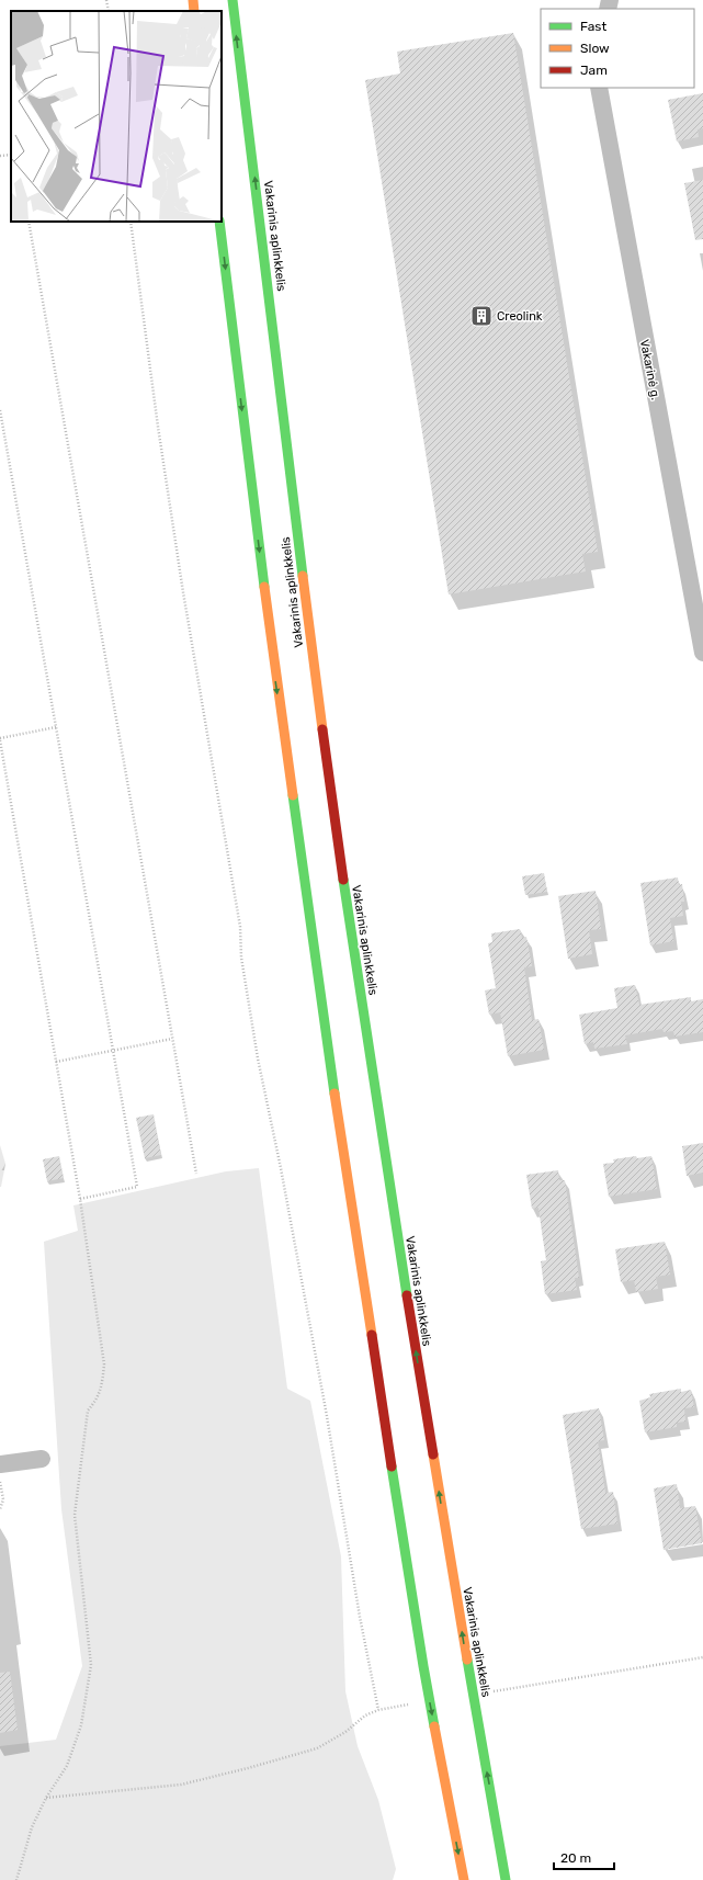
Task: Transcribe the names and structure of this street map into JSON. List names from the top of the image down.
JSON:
{
  "streets": {
    "highway": ["Vakarinis aplinkkelis"],
    "street": ["Vakarinė g."]
  },
  "places": {
    "building": ["Creolink"]
  },
  "legend": ["Fast", "Slow", "Jam"],
  "scale_bar": "20 m"
}
